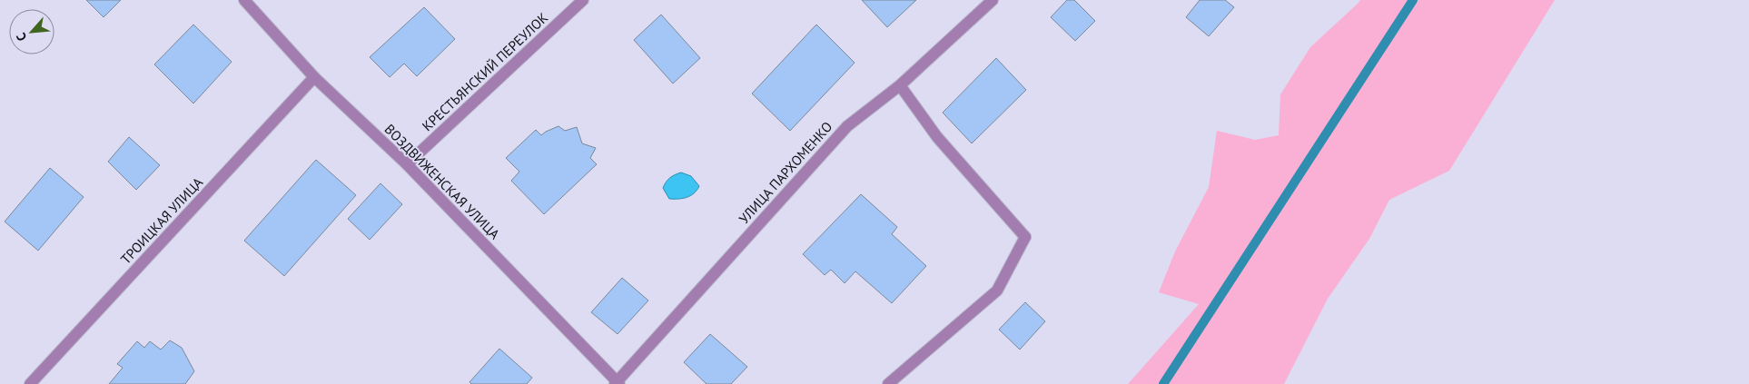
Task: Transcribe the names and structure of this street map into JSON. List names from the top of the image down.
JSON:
{
  "streets": {
    "street": [
      "КРЕСТЬЯНСКИЙ ПЕРЕУЛОК",
      "УЛИЦА ПАРХОМЕНКО",
      "ВОЗДВИЖЕНСКАЯ УЛИЦА",
      "ТРОИЦКАЯ УЛИЦА"
    ]
  },
  "crossings": [
    ["КРЕСТЬЯНСКИЙ ПЕРЕУЛОК", "ВОЗДВИЖЕНСКАЯ УЛИЦА"],
    ["УЛИЦА ПАРХОМЕНКО", "ВОЗДВИЖЕНСКАЯ УЛИЦА"],
    ["ВОЗДВИЖЕНСКАЯ УЛИЦА", "ТРОИЦКАЯ УЛИЦА"]
  ],
  "north": "bottom left"
}
